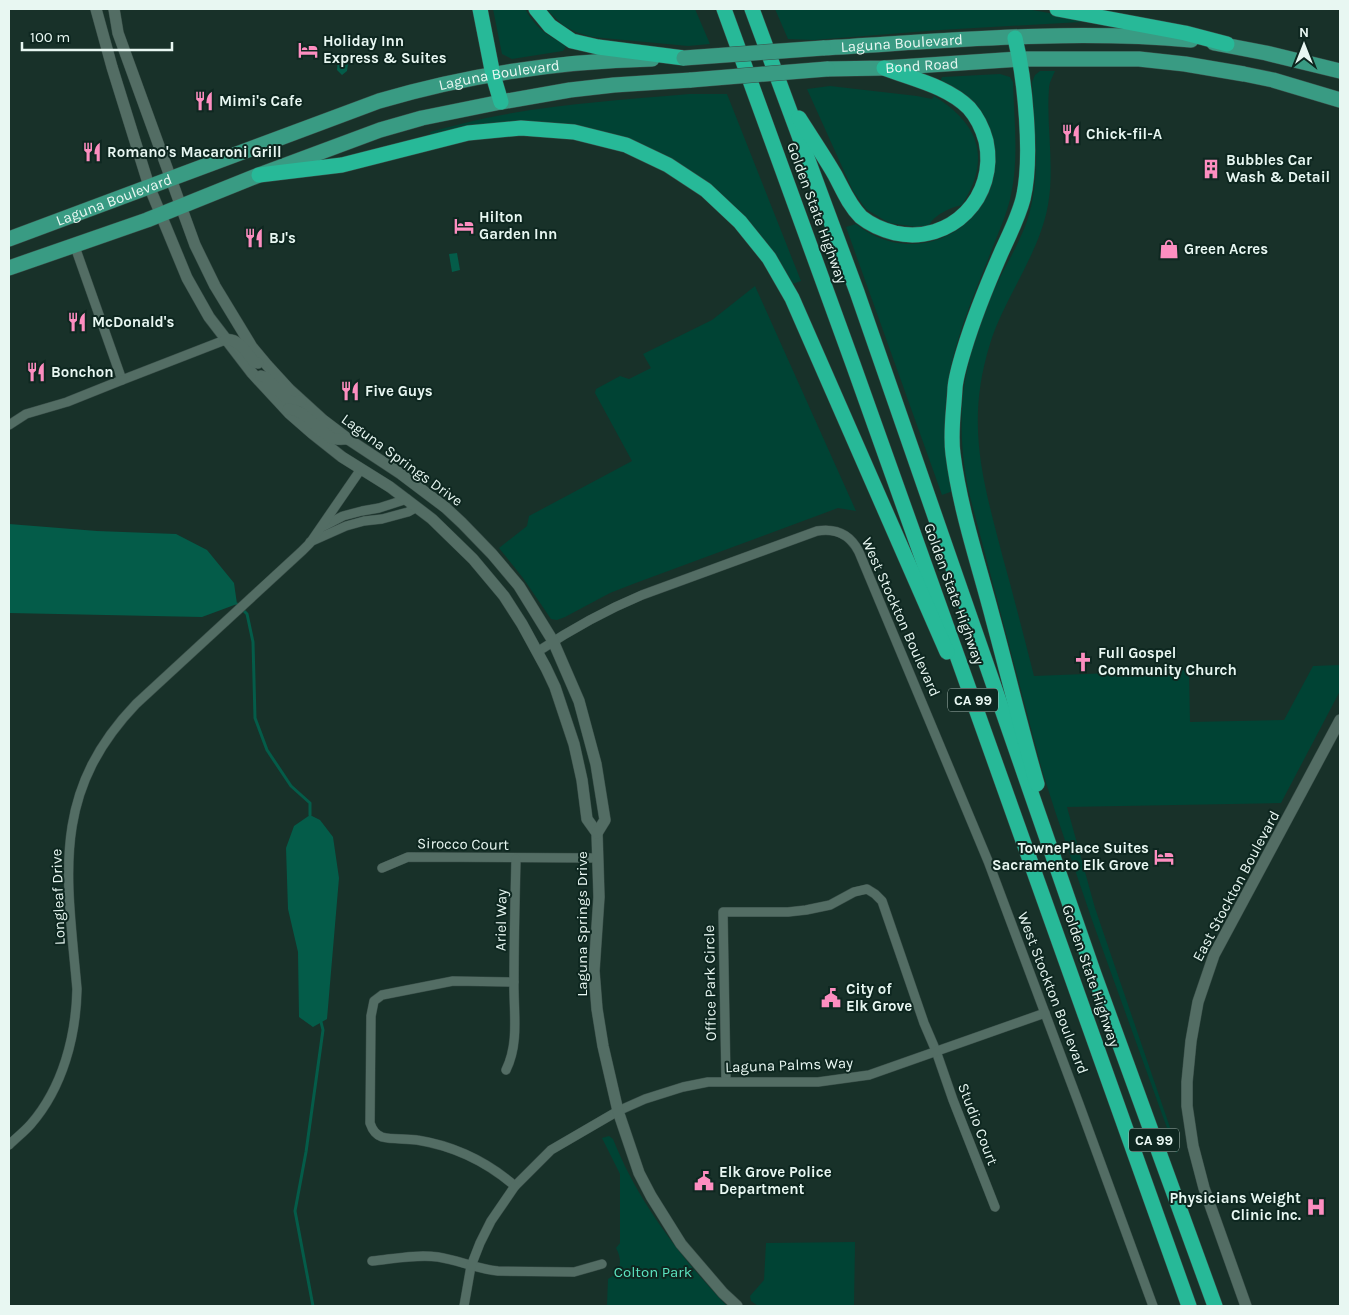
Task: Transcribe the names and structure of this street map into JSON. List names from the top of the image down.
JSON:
{
  "streets": {
    "highway": ["Golden State Highway", "CA 99"],
    "main road": ["Laguna Boulevard", "Bond Road"],
    "street": [
      "Laguna Springs Drive",
      "West Stockton Boulevard",
      "Sirocco Court",
      "East Stockton Boulevard",
      "Longleaf Drive",
      "Ariel Way",
      "Office Park Circle",
      "Laguna Palms Way",
      "Studio Court"
    ]
  },
  "crossings": [
    ["Laguna Boulevard", "Bond Road"],
    ["Laguna Boulevard", "Laguna Springs Drive"],
    ["Laguna Springs Drive", "West Stockton Boulevard"],
    ["Laguna Springs Drive", "Sirocco Court"],
    ["Laguna Springs Drive", "Longleaf Drive"],
    ["Laguna Springs Drive", "Laguna Palms Way"],
    ["West Stockton Boulevard", "Laguna Palms Way"],
    ["Sirocco Court", "Ariel Way"],
    ["Office Park Circle", "Laguna Palms Way"],
    ["Office Park Circle", "Studio Court"],
    ["Laguna Palms Way", "Studio Court"]
  ],
  "parks": ["Colton Park"],
  "places": {
    "hotel": ["Holiday Inn Express & Suites", "Hilton Garden Inn", "TownePlace Suites Sacramento Elk Grove"],
    "restaurant": [
      "Mimi's Cafe",
      "Chick-fil-A",
      "Romano's Macaroni Grill",
      "BJ's",
      "McDonald's",
      "Bonchon",
      "Five Guys"
    ],
    "building": ["Bubbles Car Wash & Detail"],
    "shop": ["Green Acres"],
    "church": ["Full Gospel Community Church"],
    "public building": ["City of Elk Grove", "Elk Grove Police Department"],
    "hospital": ["Physicians Weight Clinic Inc."]
  },
  "scale_bar": "100 m",
  "north": "top"
}
